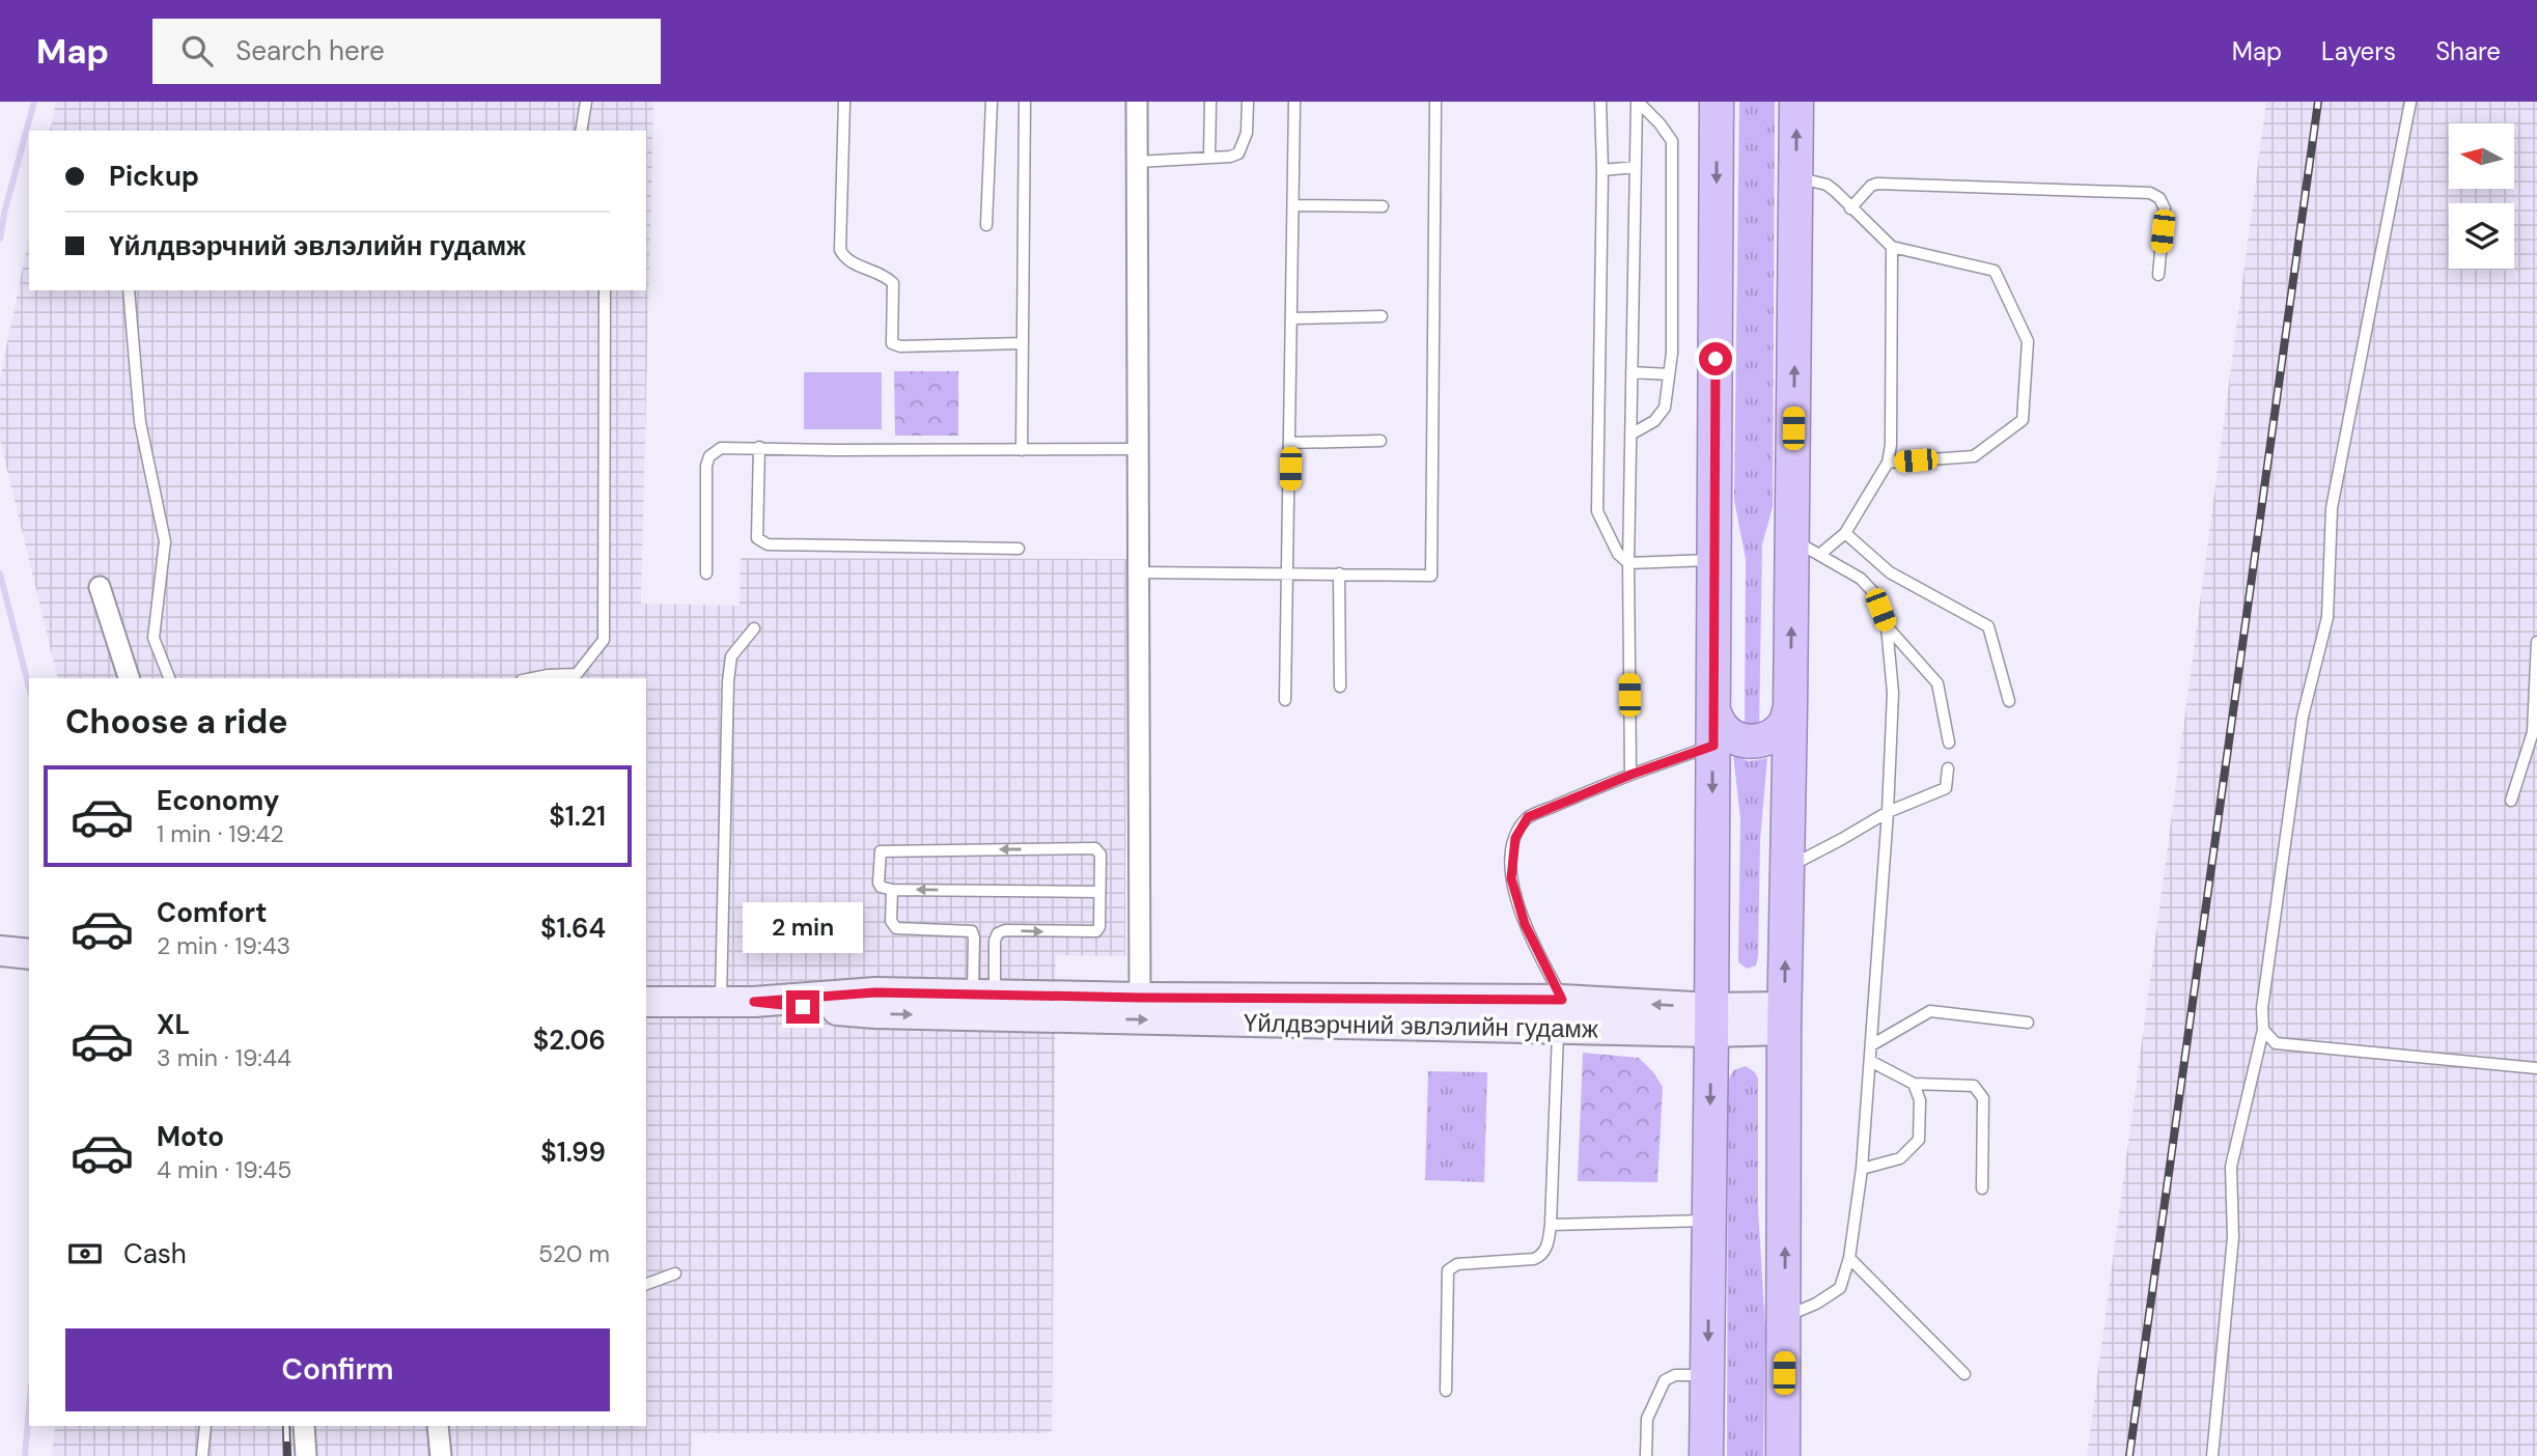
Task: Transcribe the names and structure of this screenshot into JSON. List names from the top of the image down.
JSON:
{
  "streets": {
    "main road": ["Үйлдвэрчний эвлэлийн гудамж"]
  },
  "north": "left",
  "page": {
    "header": "Map",
    "search": "Search here",
    "nav": ["Map", "Layers", "Share"],
    "banner": ["Pickup", "Үйлдвэрчний эвлэлийн гудамж"],
    "heading": "Choose a ride",
    "list": [
      {
        "name": "Economy",
        "note": "1 min · 19:42",
        "value": "$1.21"
      },
      {
        "name": "Comfort",
        "note": "2 min · 19:43",
        "value": "$1.64"
      },
      {
        "name": "XL",
        "note": "3 min · 19:44",
        "value": "$2.06"
      },
      {
        "name": "Moto",
        "note": "4 min · 19:45",
        "value": "$1.99"
      }
    ],
    "bubble": "2 min",
    "pay": ["Cash", "520 m"],
    "buttons": "Confirm"
  }
}
